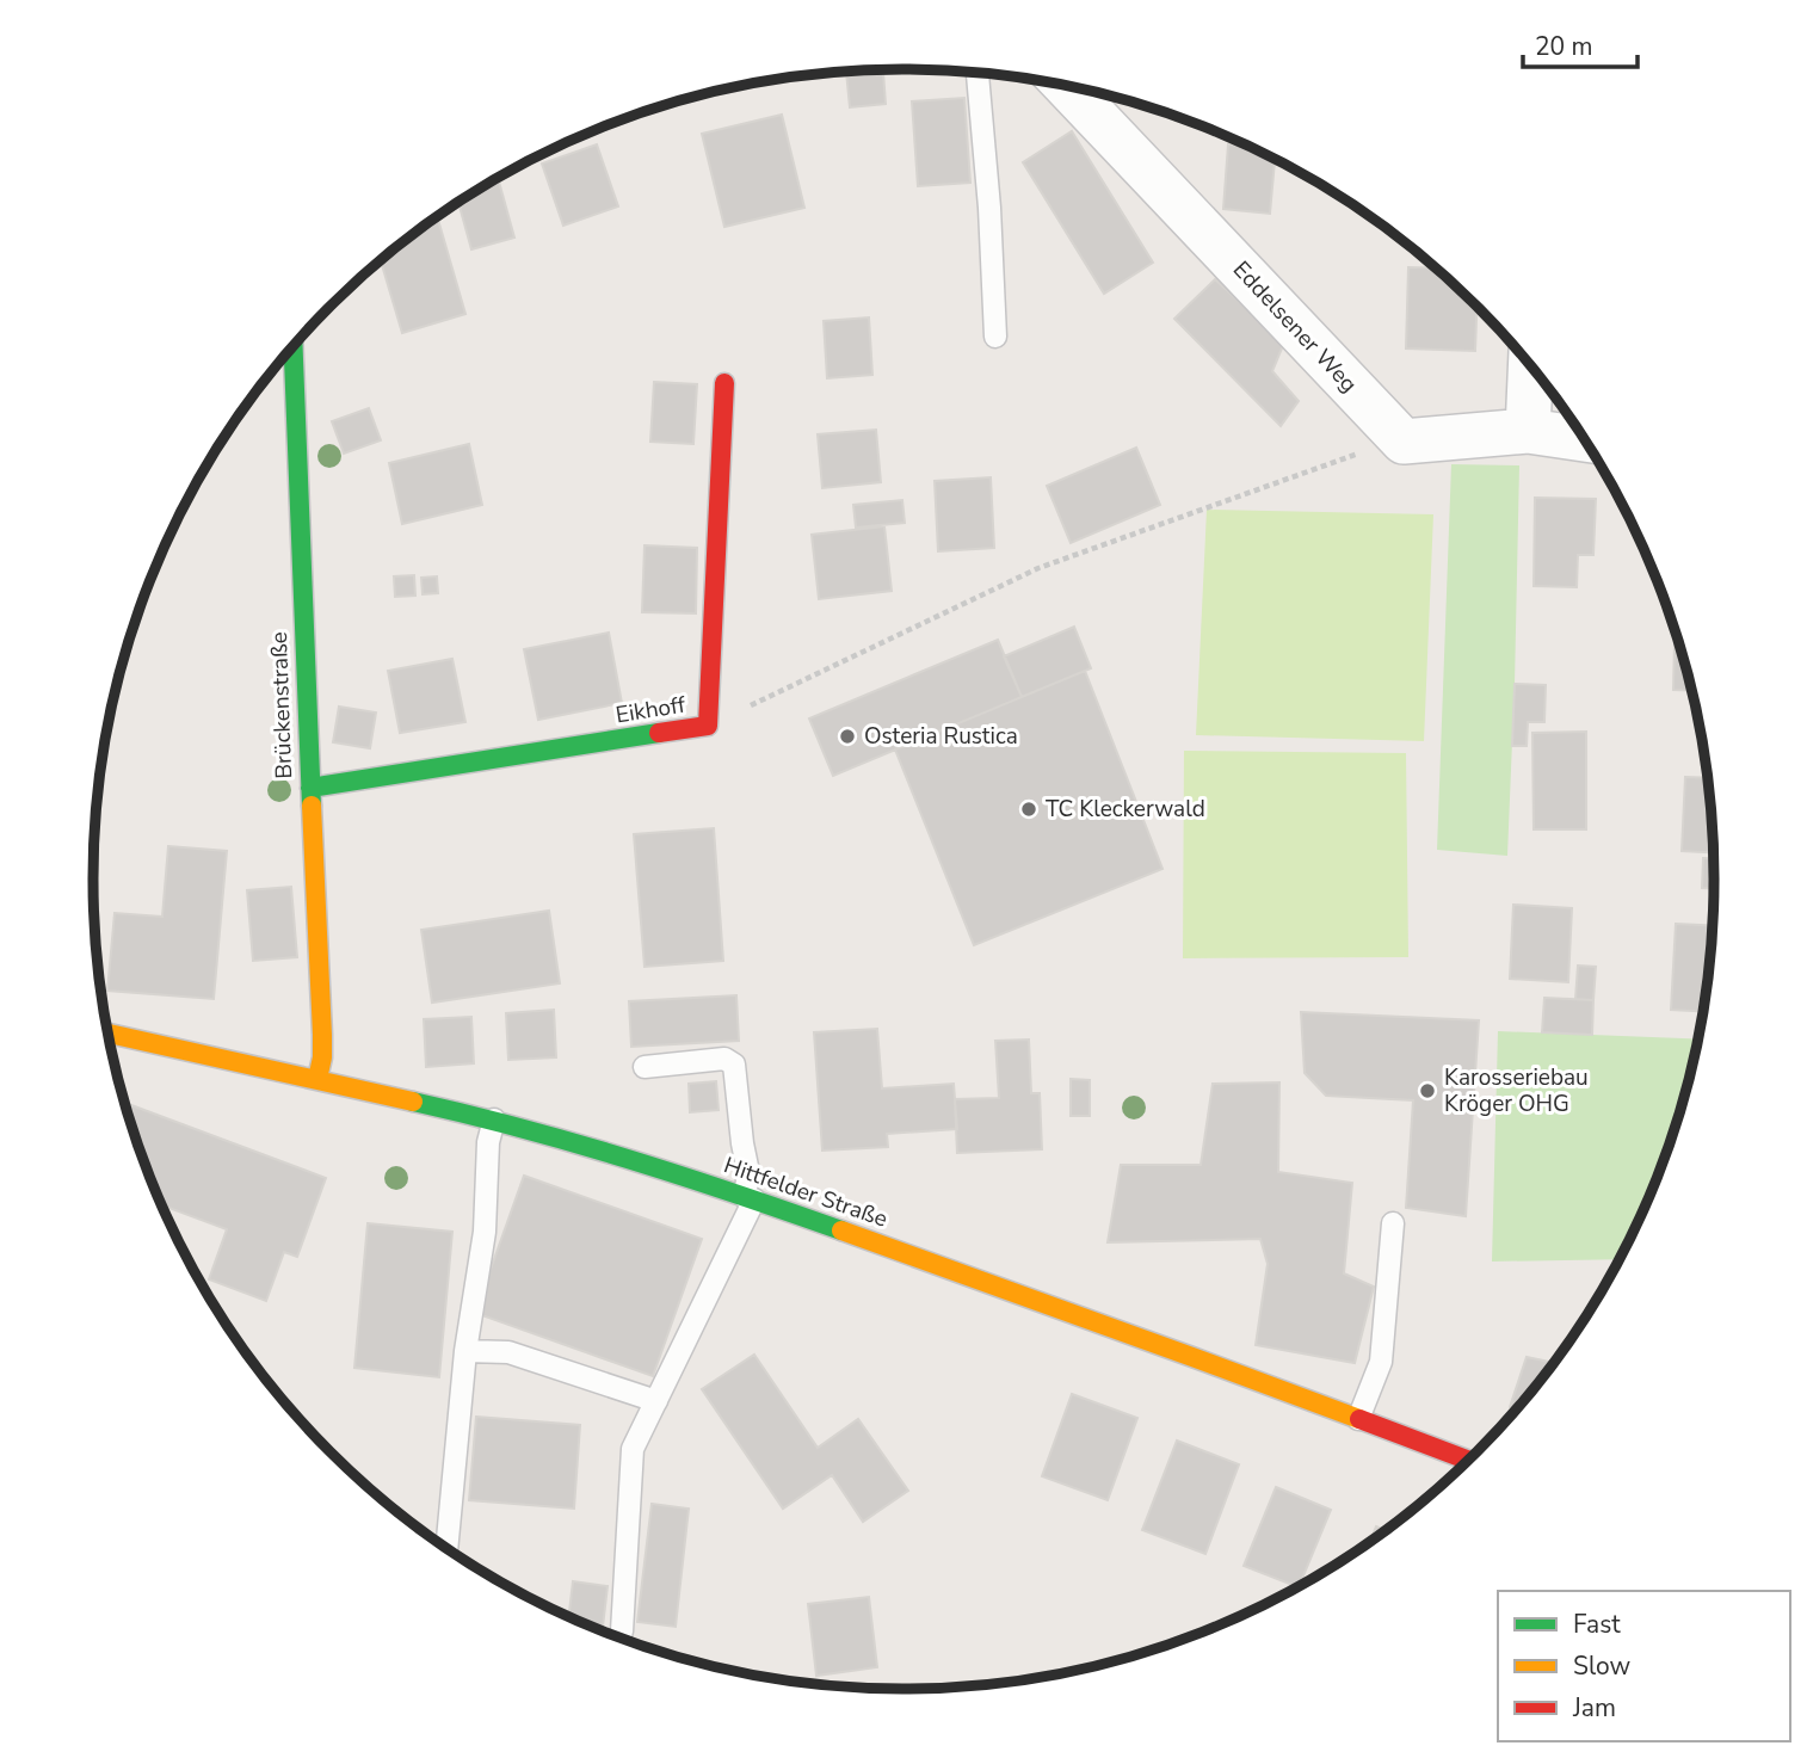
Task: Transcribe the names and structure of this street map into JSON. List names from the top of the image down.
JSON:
{
  "streets": {
    "street": [
      "Eddelsener Weg",
      "Brückenstraße",
      "Eikhoff",
      "Hittfelder Straße"
    ]
  },
  "crossings": [
    ["Brückenstraße", "Eikhoff"],
    ["Brückenstraße", "Hittfelder Straße"]
  ],
  "places": ["Osteria Rustica", "TC Kleckerwald", "Karosseriebau Kröger OHG"],
  "legend": ["Fast", "Slow", "Jam"],
  "scale_bar": "20 m"
}
